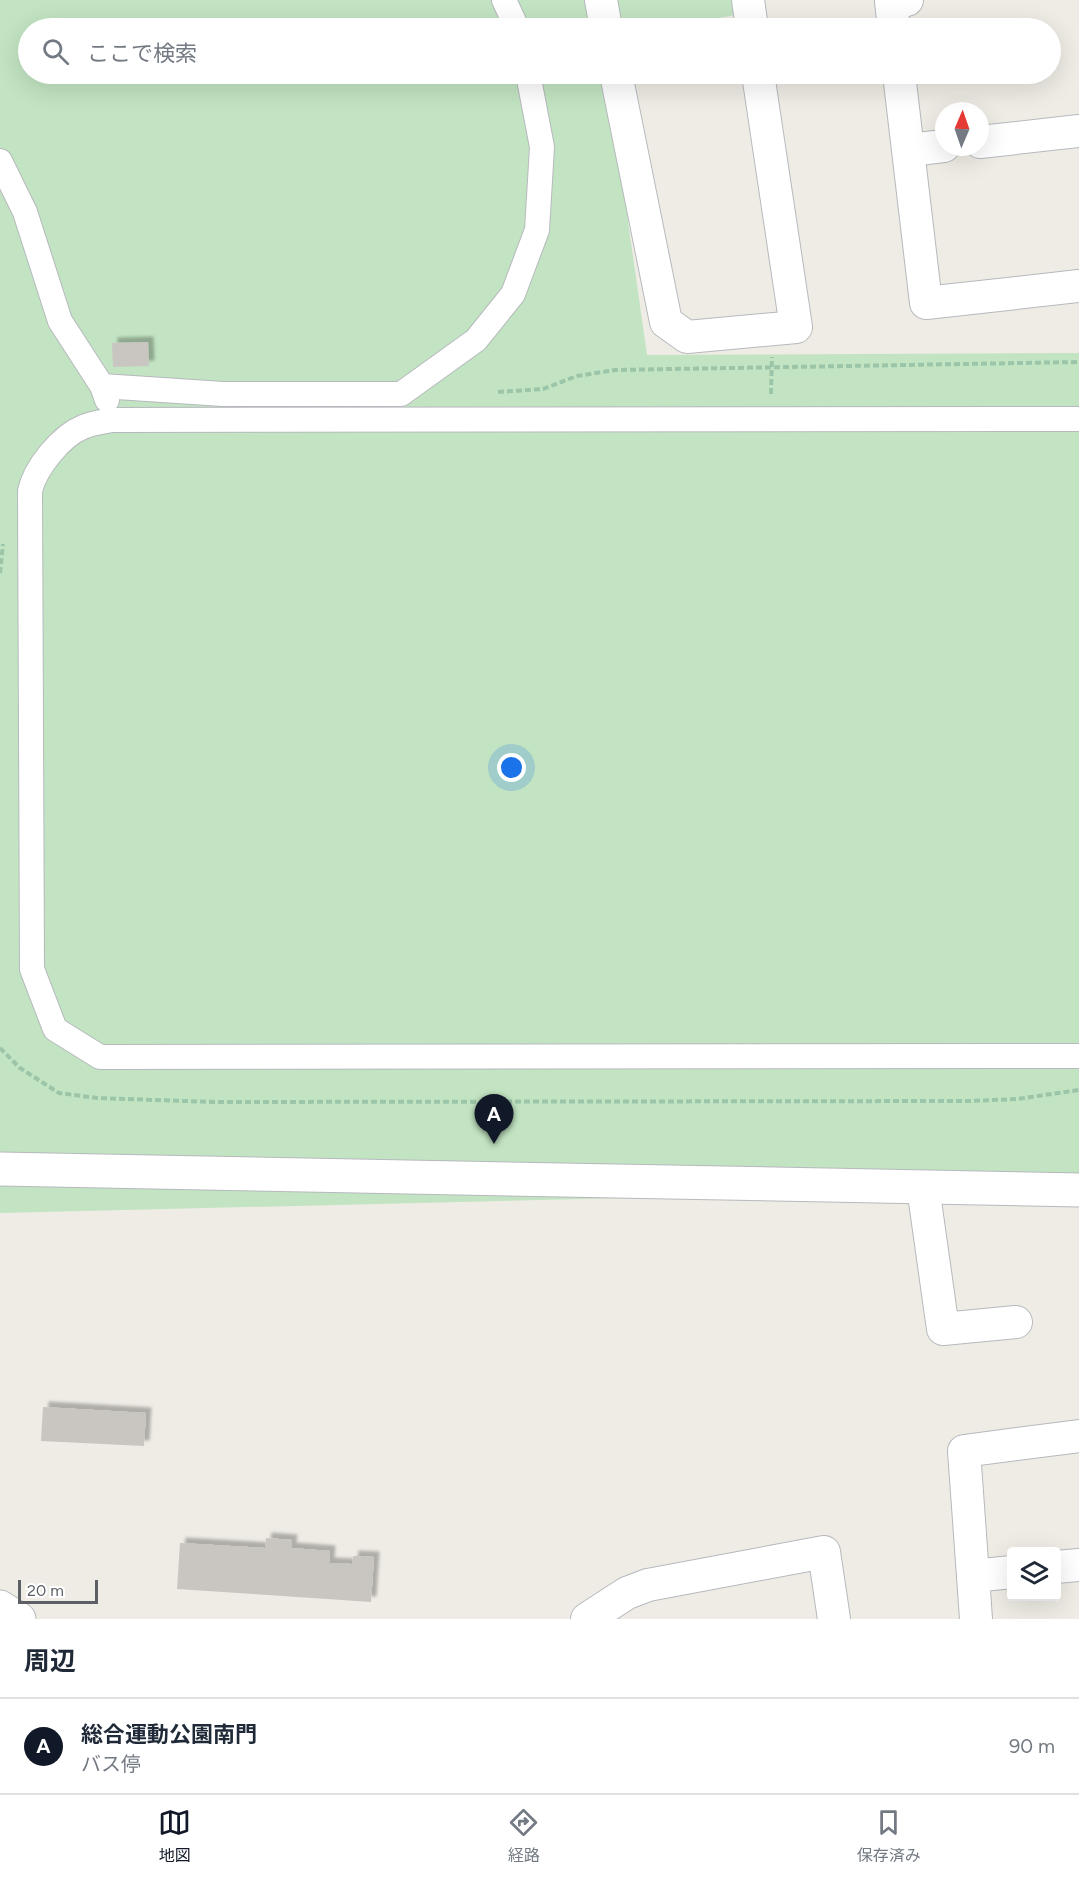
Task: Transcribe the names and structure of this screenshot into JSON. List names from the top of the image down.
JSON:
{
  "scale_bar": "20 m",
  "north": "top",
  "page": {
    "search": "ここで検索",
    "pins": "A",
    "scale": "20 m",
    "heading": "周辺",
    "list": [
      {
        "mark": "A",
        "name": "総合運動公園南門",
        "note": "バス停",
        "value": "90 m"
      }
    ],
    "nav": ["地図", "経路", "保存済み"]
  }
}
